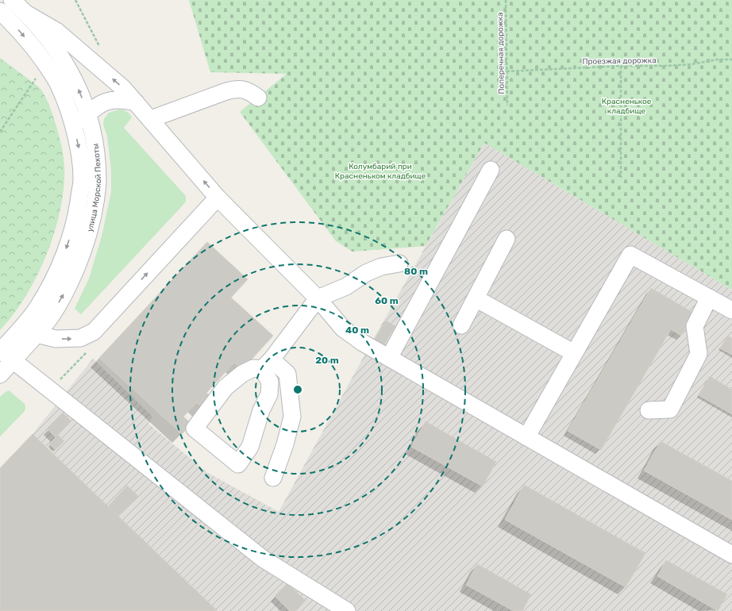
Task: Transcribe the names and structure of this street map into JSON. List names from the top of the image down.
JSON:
{
  "streets": {
    "street": ["улица Морской Пехоты"],
    "path": ["Поперечная дорожка", "Проезжая дорожка"]
  },
  "crossings": [
    ["Поперечная дорожка", "Проезжая дорожка"]
  ],
  "parks": ["Красненькое кладбище", "Колумбарий при Красненьком кладбище"],
  "rings": [
    "80 m",
    "60 m",
    "40 m",
    "20 m"
  ]
}
